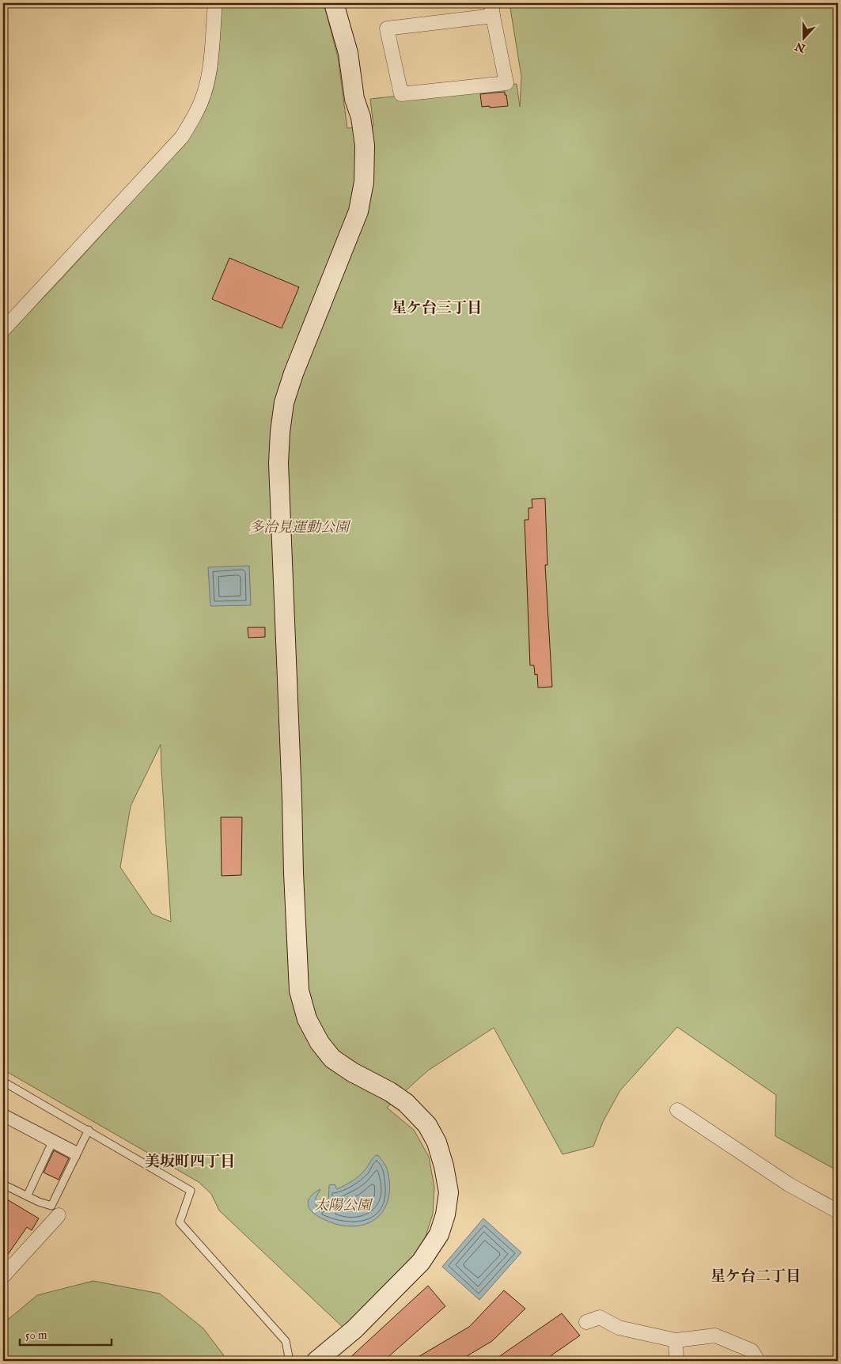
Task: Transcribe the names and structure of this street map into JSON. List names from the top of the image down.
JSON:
{
  "districts": ["星ケ台三丁目", "美坂町四丁目", "星ケ台二丁目"],
  "parks": ["多治見運動公園", "太陽公園"],
  "scale_bar": "50 m",
  "north": "bottom"
}
